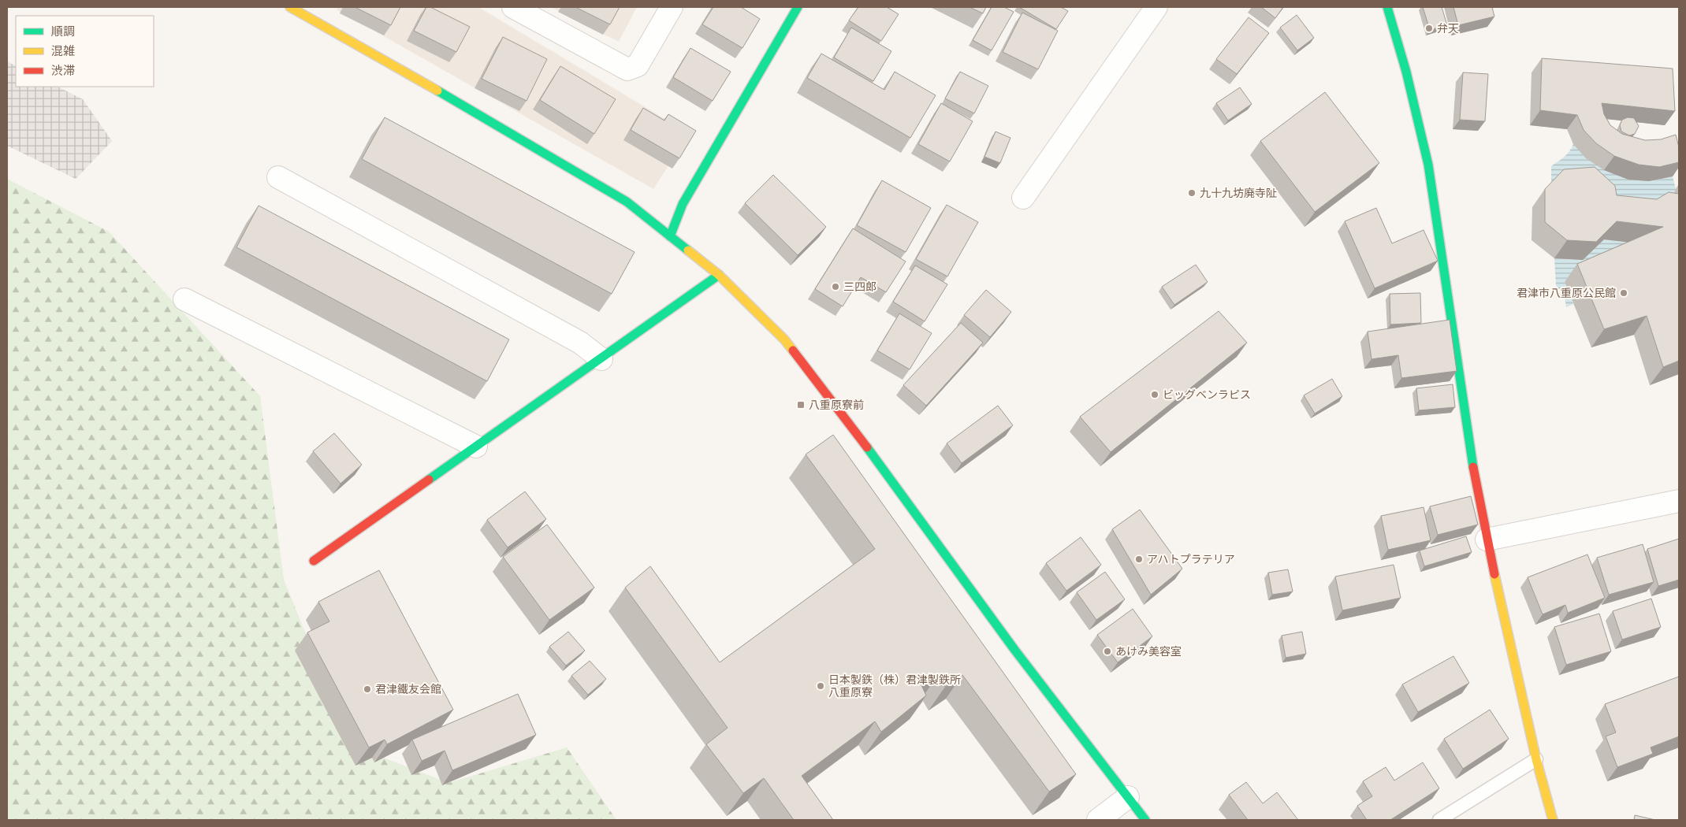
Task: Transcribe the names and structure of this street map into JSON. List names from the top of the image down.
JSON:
{
  "places": {
    "other": [
      "弁天",
      "九十九坊廃寺阯",
      "三四郎",
      "君津市八重原公民館",
      "ビッグベンラピス",
      "アハトプラテリア",
      "あけみ美容室",
      "日本製鉄（株）君津製鉄所 八重原寮",
      "君津鐵友会館"
    ],
    "transit": ["八重原寮前"]
  },
  "legend": ["順調", "混雑", "渋滞"]
}
